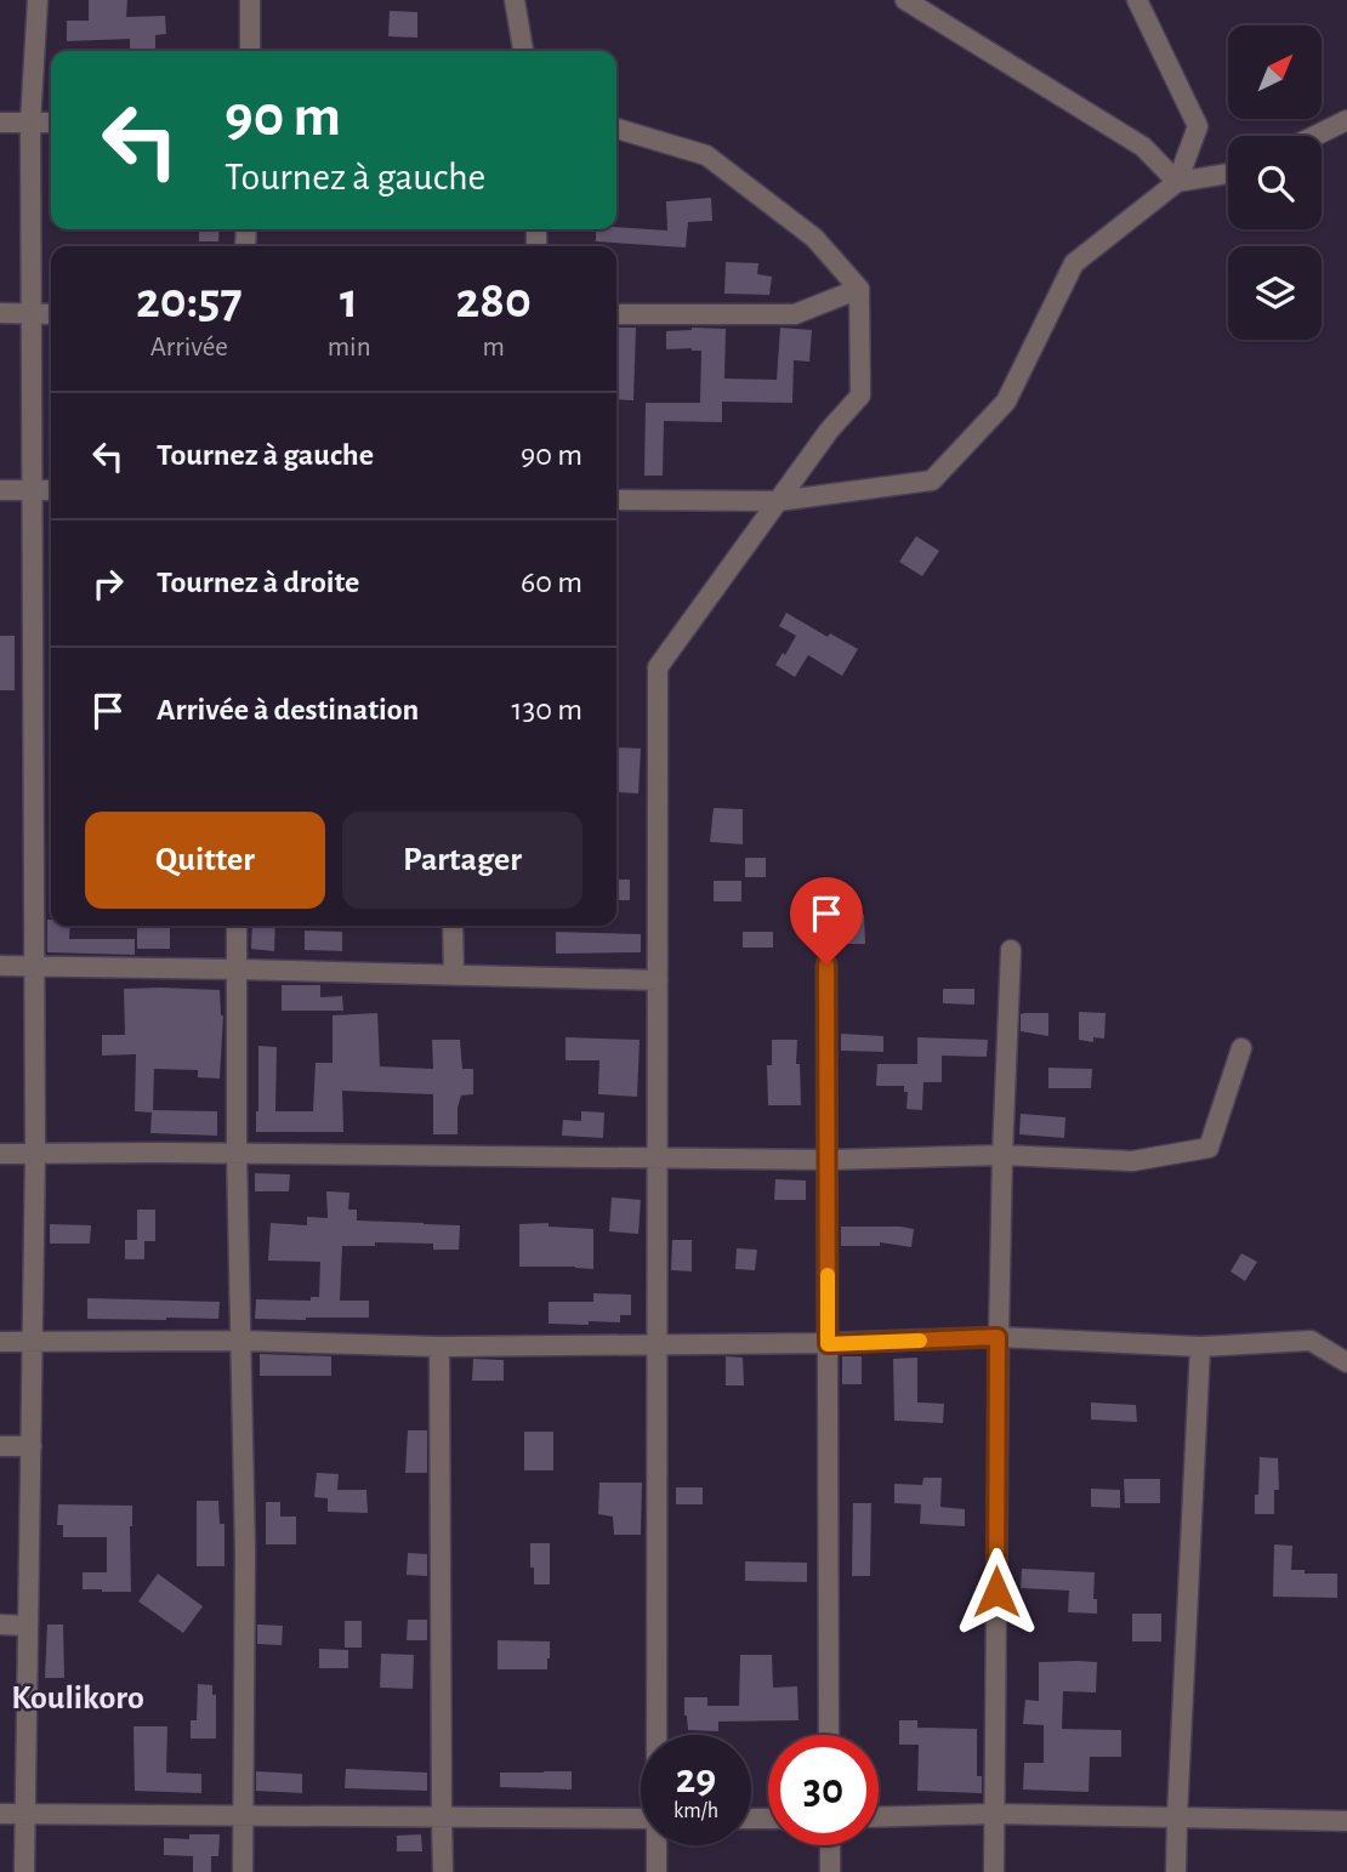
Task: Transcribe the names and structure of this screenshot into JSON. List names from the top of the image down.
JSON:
{
  "districts": ["Koulikoro"],
  "north": "top right",
  "page": {
    "turn": ["90 m", "Tournez à gauche"],
    "eta": [
      "20:57",
      "Arrivée",
      "1",
      "min",
      "280",
      "m"
    ],
    "list": [
      {
        "name": "Tournez à gauche",
        "value": "90 m"
      },
      {
        "name": "Tournez à droite",
        "value": "60 m"
      },
      {
        "name": "Arrivée à destination",
        "value": "130 m"
      }
    ],
    "buttons": ["Quitter", "Partager"],
    "speed": "29 km/h",
    "limit": "30"
  }
}
